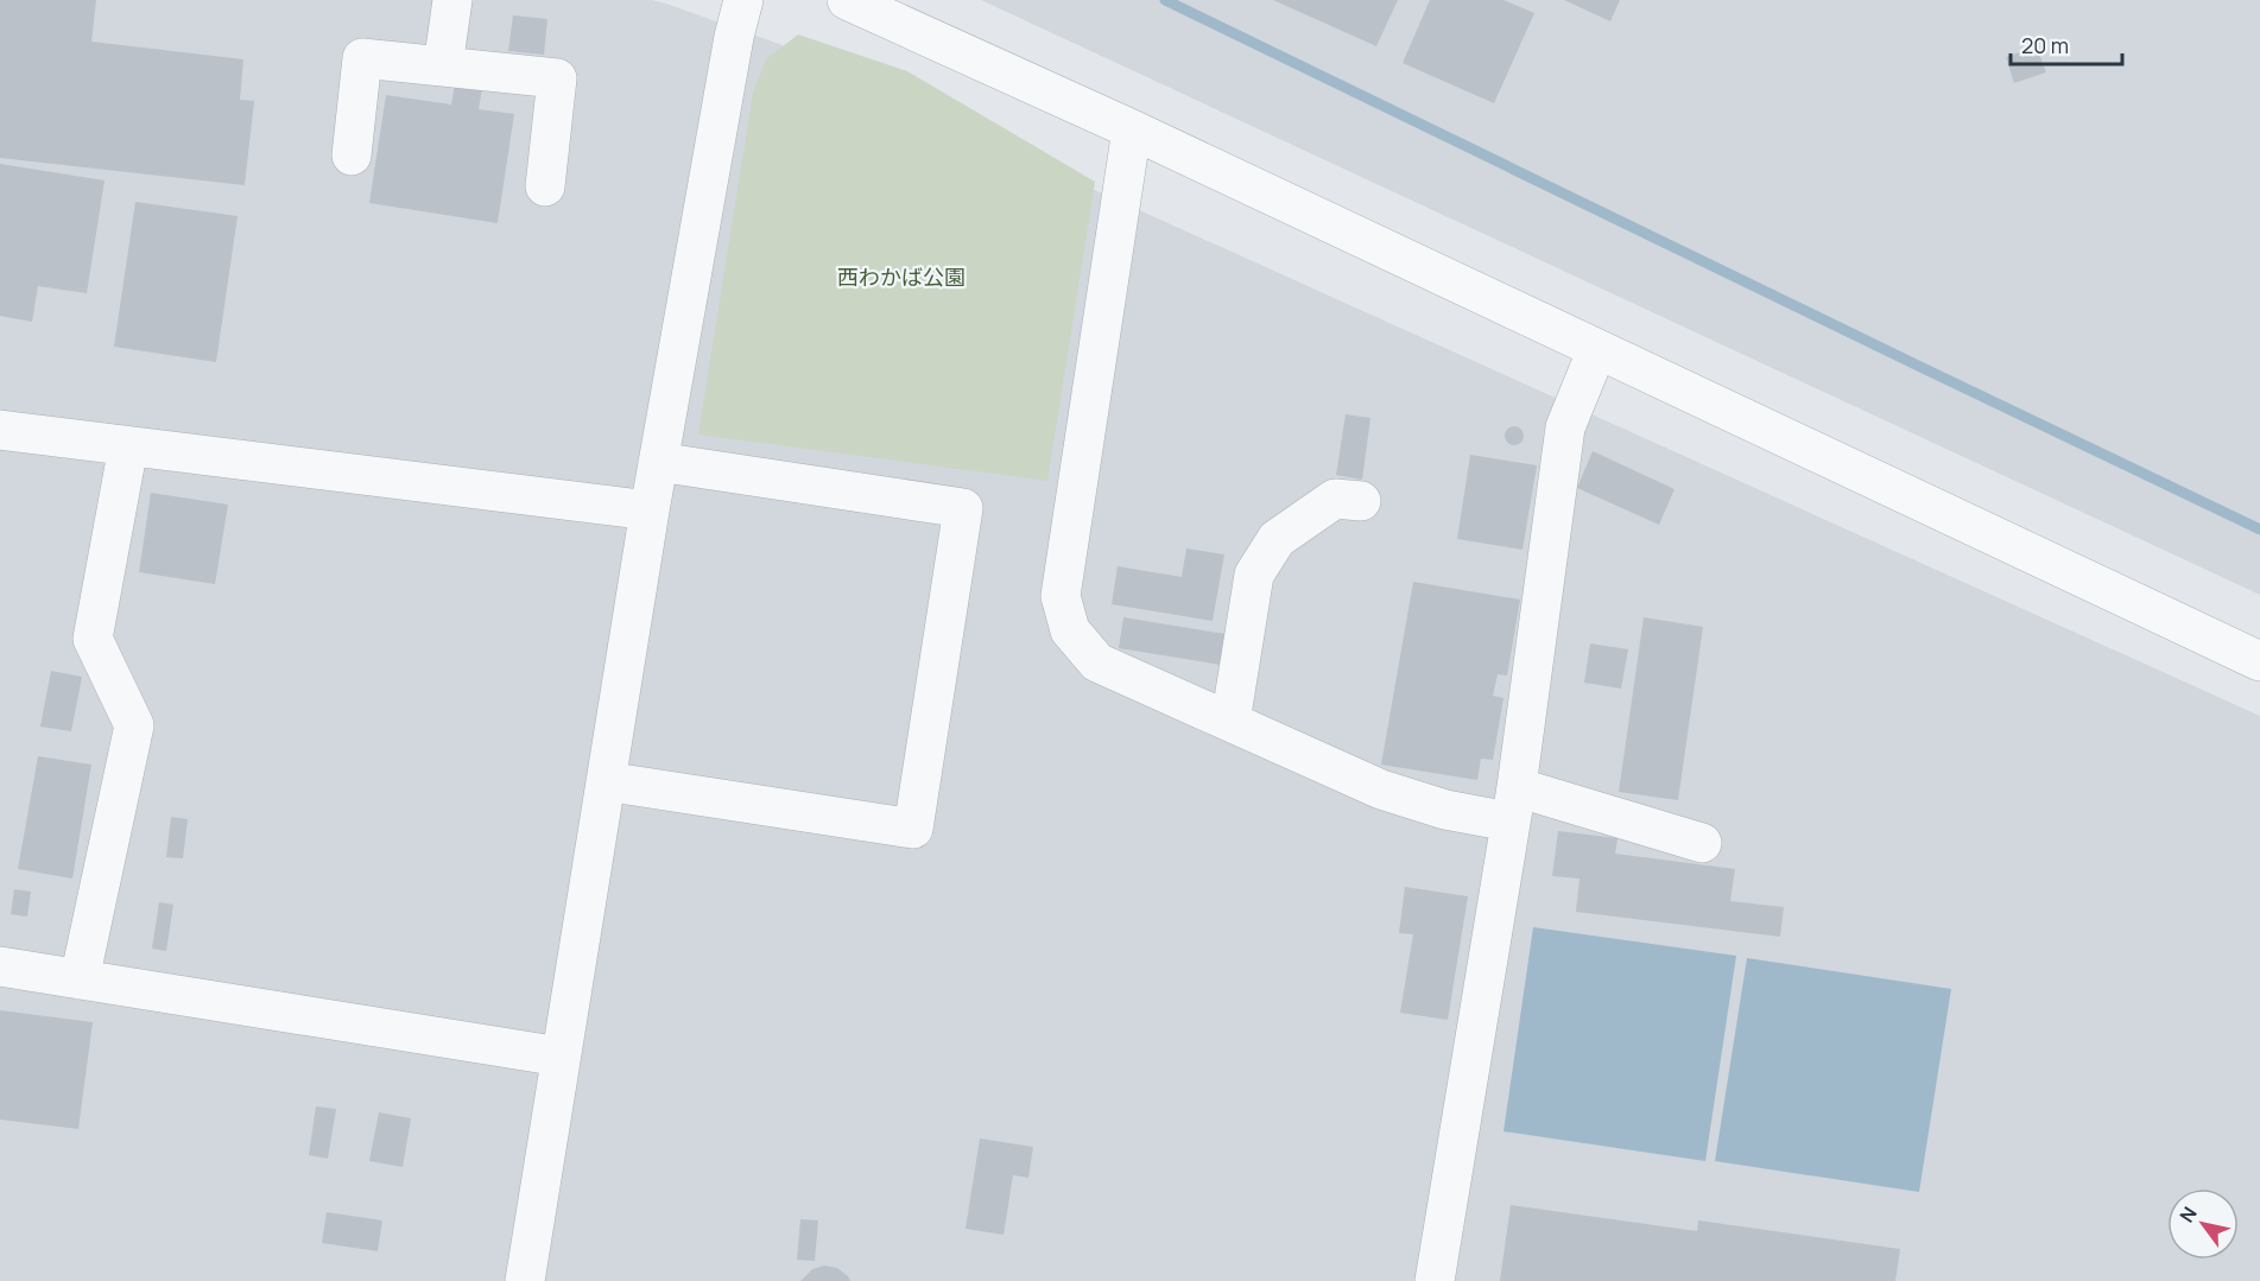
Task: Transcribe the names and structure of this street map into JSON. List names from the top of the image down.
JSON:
{
  "parks": ["西わかば公園"],
  "scale_bar": "20 m",
  "north": "top left"
}
